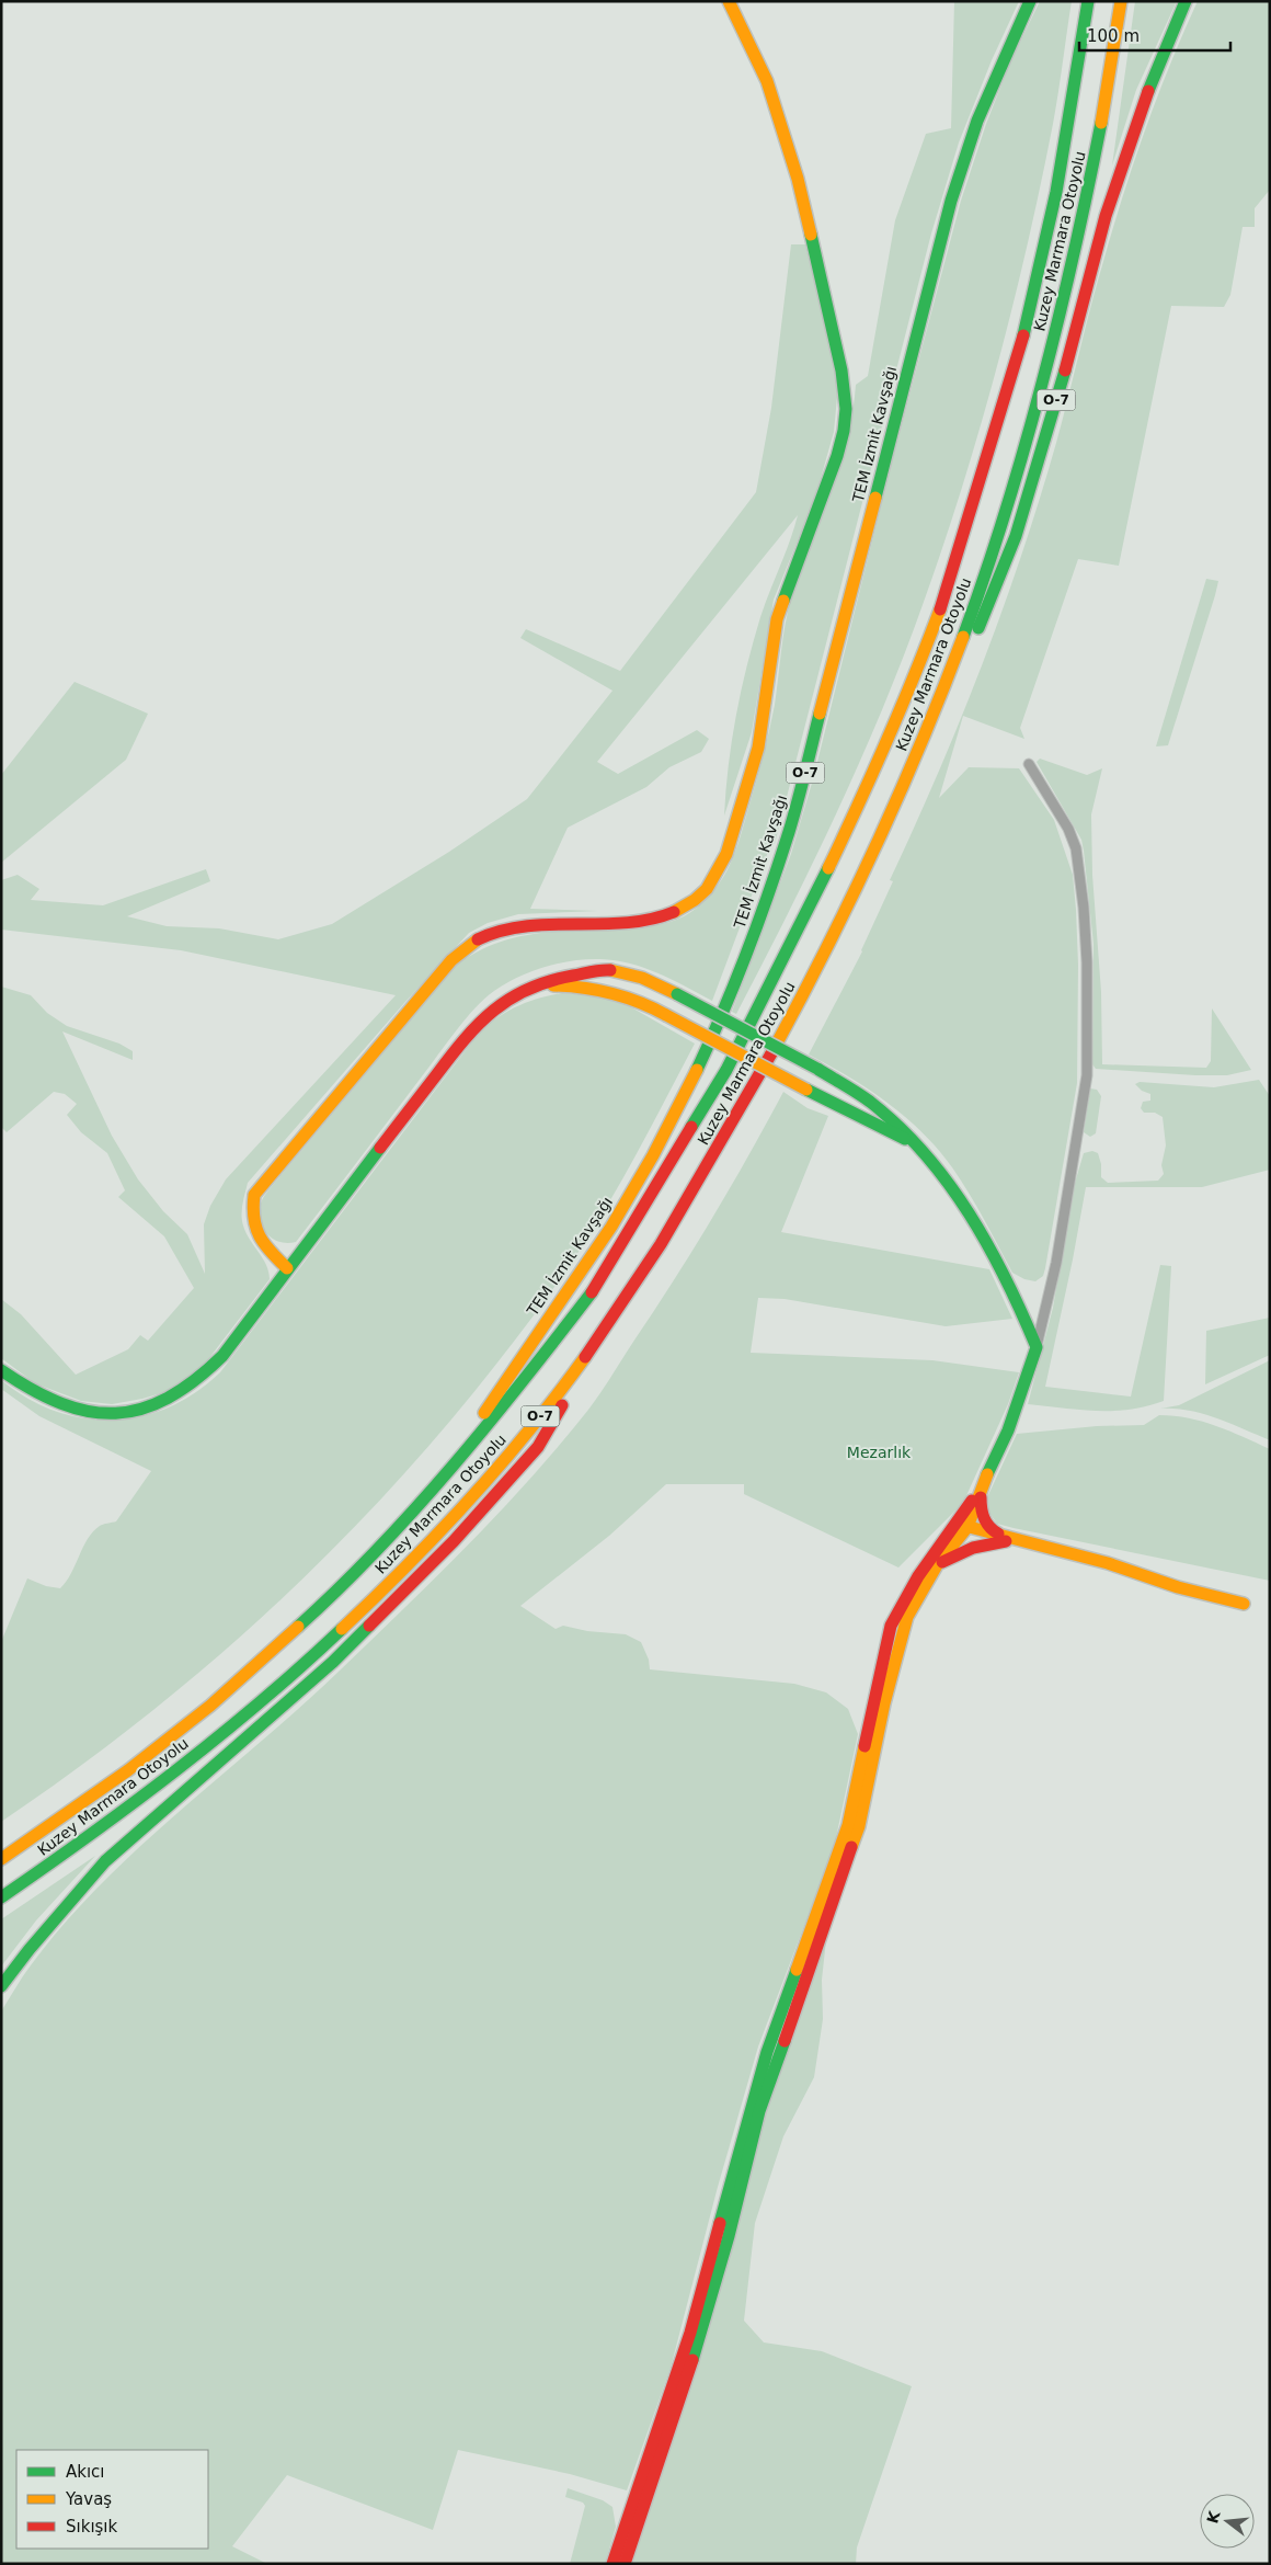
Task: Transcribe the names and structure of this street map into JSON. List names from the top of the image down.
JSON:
{
  "streets": {
    "main road": ["Kuzey Marmara Otoyolu", "O-7", "TEM İzmit Kavşağı"]
  },
  "crossings": [
    ["Kuzey Marmara Otoyolu", "O-7"],
    ["Kuzey Marmara Otoyolu", "TEM İzmit Kavşağı"]
  ],
  "parks": ["Mezarlık"],
  "legend": ["Akıcı", "Yavaş", "Sıkışık"],
  "scale_bar": "100 m",
  "north": "left"
}
